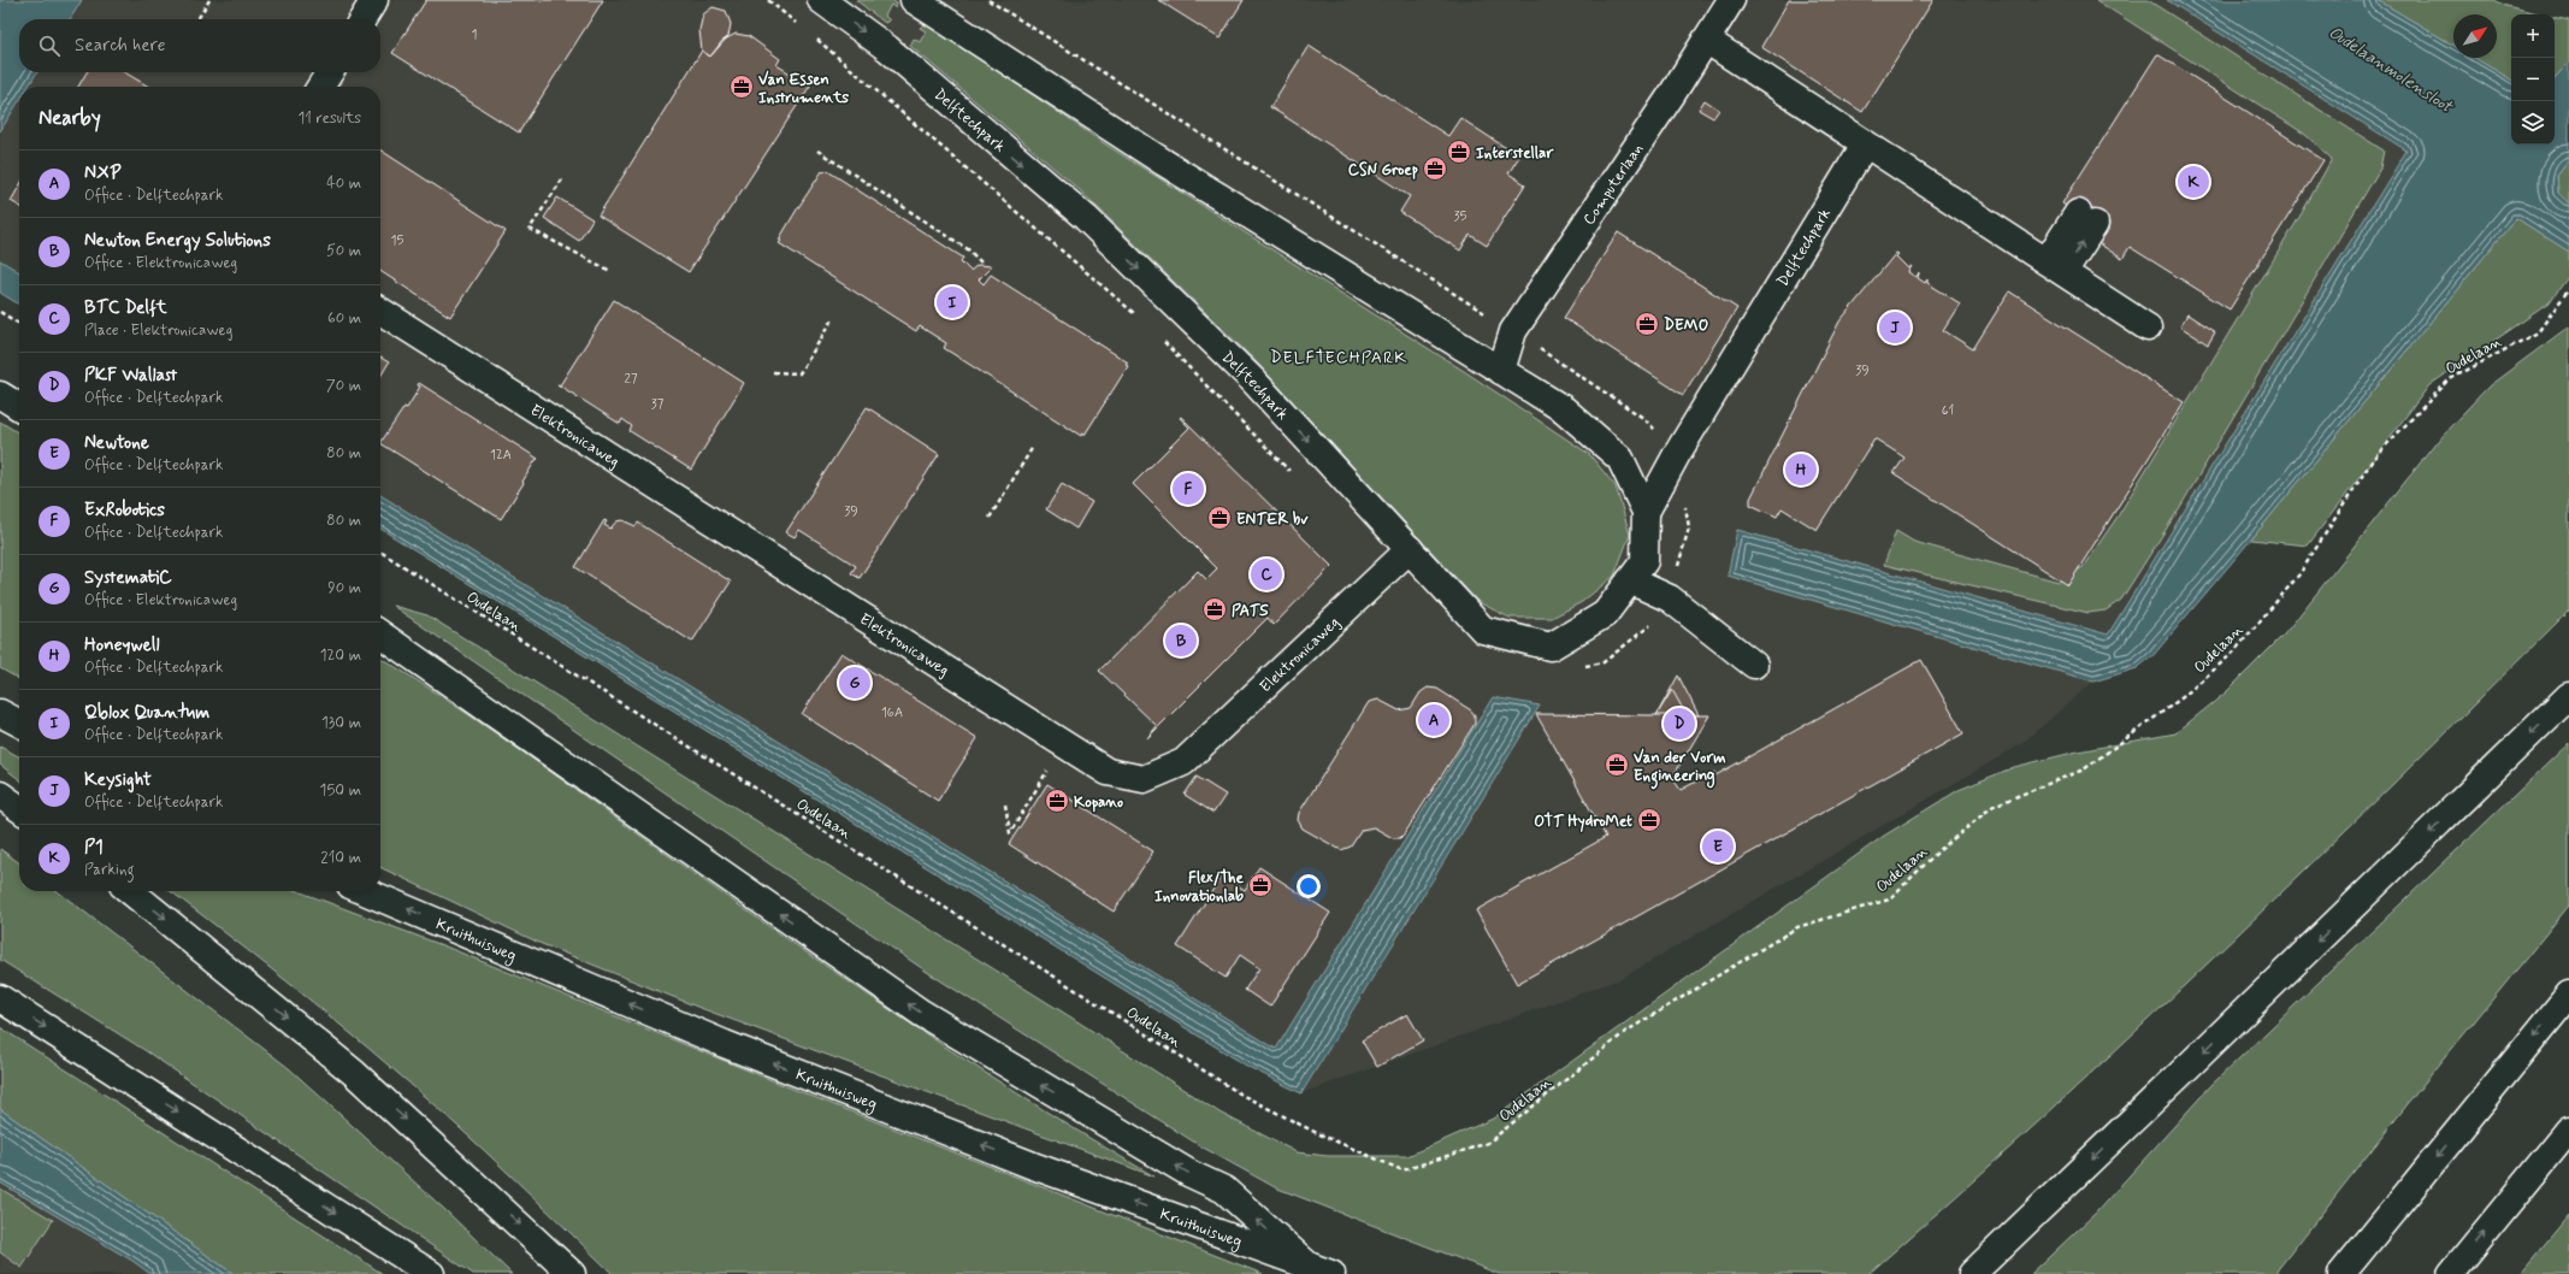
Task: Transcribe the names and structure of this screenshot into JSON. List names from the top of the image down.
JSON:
{
  "streets": {
    "main road": [
      "Delftechpark",
      "Computerlaan",
      "Elektronicaweg",
      "Kruithuisweg"
    ],
    "path": ["Oudelaan"]
  },
  "crossings": [
    ["Delftechpark", "Computerlaan"],
    ["Delftechpark", "Elektronicaweg"]
  ],
  "districts": ["DELFTECHPARK"],
  "water": ["Oudelaanmolensloot"],
  "places": {
    "office": [
      "Van Essen Instruments",
      "Interstellar",
      "CSN Groep",
      "DEMO",
      "ENTER bv",
      "PATS",
      "Van der Vorm Engineering",
      "Kopano",
      "OTT HydroMet",
      "Flex/The Innovationlab"
    ]
  },
  "house_numbers": [
    "1",
    "35",
    "15",
    "39",
    "27",
    "37",
    "61",
    "12A",
    "39",
    "16A"
  ],
  "north": "top right",
  "page": {
    "map_buttons": ["+", "−"],
    "search": "Search here",
    "heading": ["Nearby", "11 results"],
    "list": [
      {
        "mark": "A",
        "name": "NXP",
        "note": "Office · Delftechpark",
        "value": "40 m"
      },
      {
        "mark": "B",
        "name": "Newton Energy Solutions",
        "note": "Office · Elektronicaweg",
        "value": "50 m"
      },
      {
        "mark": "C",
        "name": "BTC Delft",
        "note": "Place · Elektronicaweg",
        "value": "60 m"
      },
      {
        "mark": "D",
        "name": "PKF Wallast",
        "note": "Office · Delftechpark",
        "value": "70 m"
      },
      {
        "mark": "E",
        "name": "Newtone",
        "note": "Office · Delftechpark",
        "value": "80 m"
      },
      {
        "mark": "F",
        "name": "ExRobotics",
        "note": "Office · Delftechpark",
        "value": "80 m"
      },
      {
        "mark": "G",
        "name": "SystematiC",
        "note": "Office · Elektronicaweg",
        "value": "90 m"
      },
      {
        "mark": "H",
        "name": "Honeywell",
        "note": "Office · Delftechpark",
        "value": "120 m"
      },
      {
        "mark": "I",
        "name": "Qblox Quantum",
        "note": "Office · Delftechpark",
        "value": "130 m"
      },
      {
        "mark": "J",
        "name": "Keysight",
        "note": "Office · Delftechpark",
        "value": "150 m"
      },
      {
        "mark": "K",
        "name": "P1",
        "note": "Parking",
        "value": "210 m"
      }
    ],
    "pins": [
      "K",
      "I",
      "J",
      "H",
      "F",
      "C",
      "B",
      "G",
      "A",
      "D",
      "E"
    ]
  }
}
